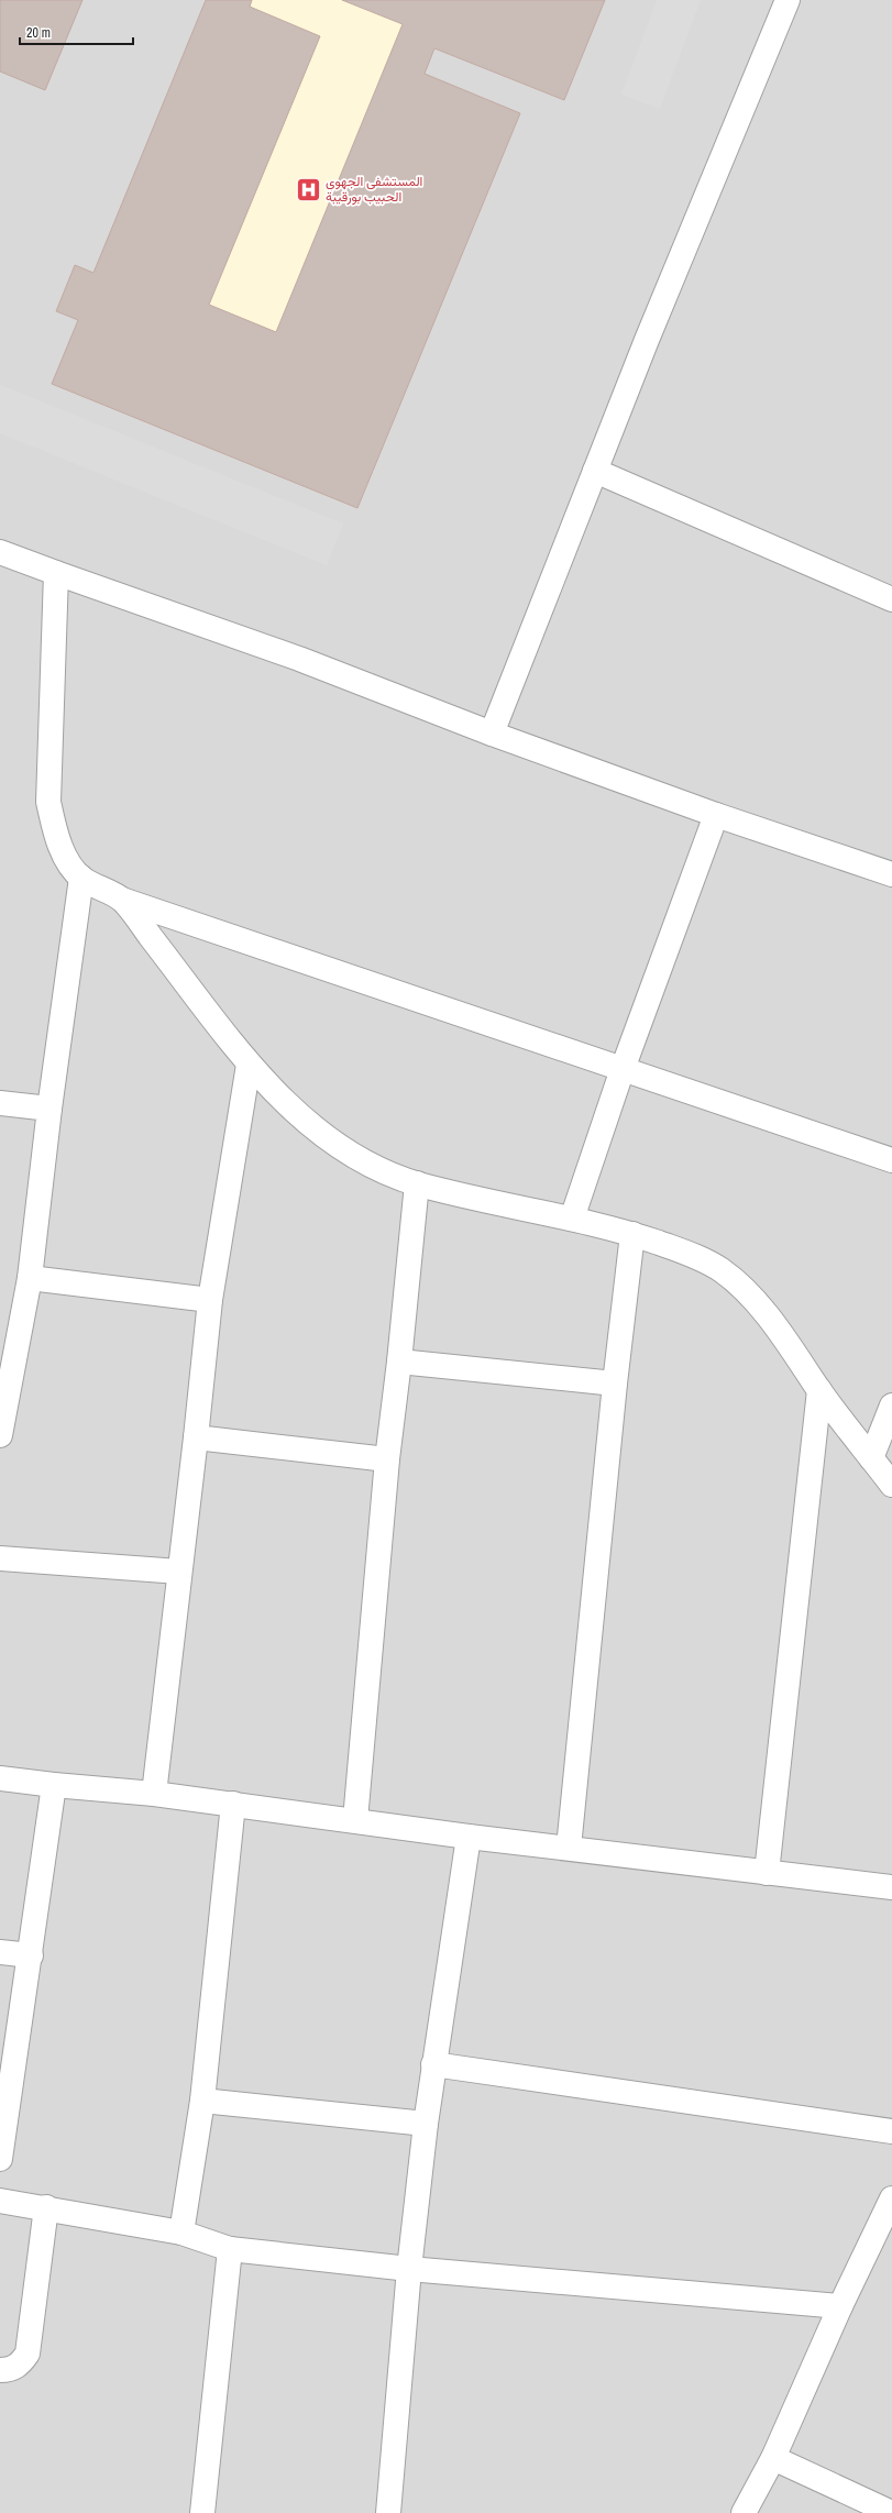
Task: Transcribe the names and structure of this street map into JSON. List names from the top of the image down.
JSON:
{
  "places": {
    "hospital": ["المستشفى الجهوي الحبيب بورقيبة"]
  },
  "scale_bar": "20 m"
}
